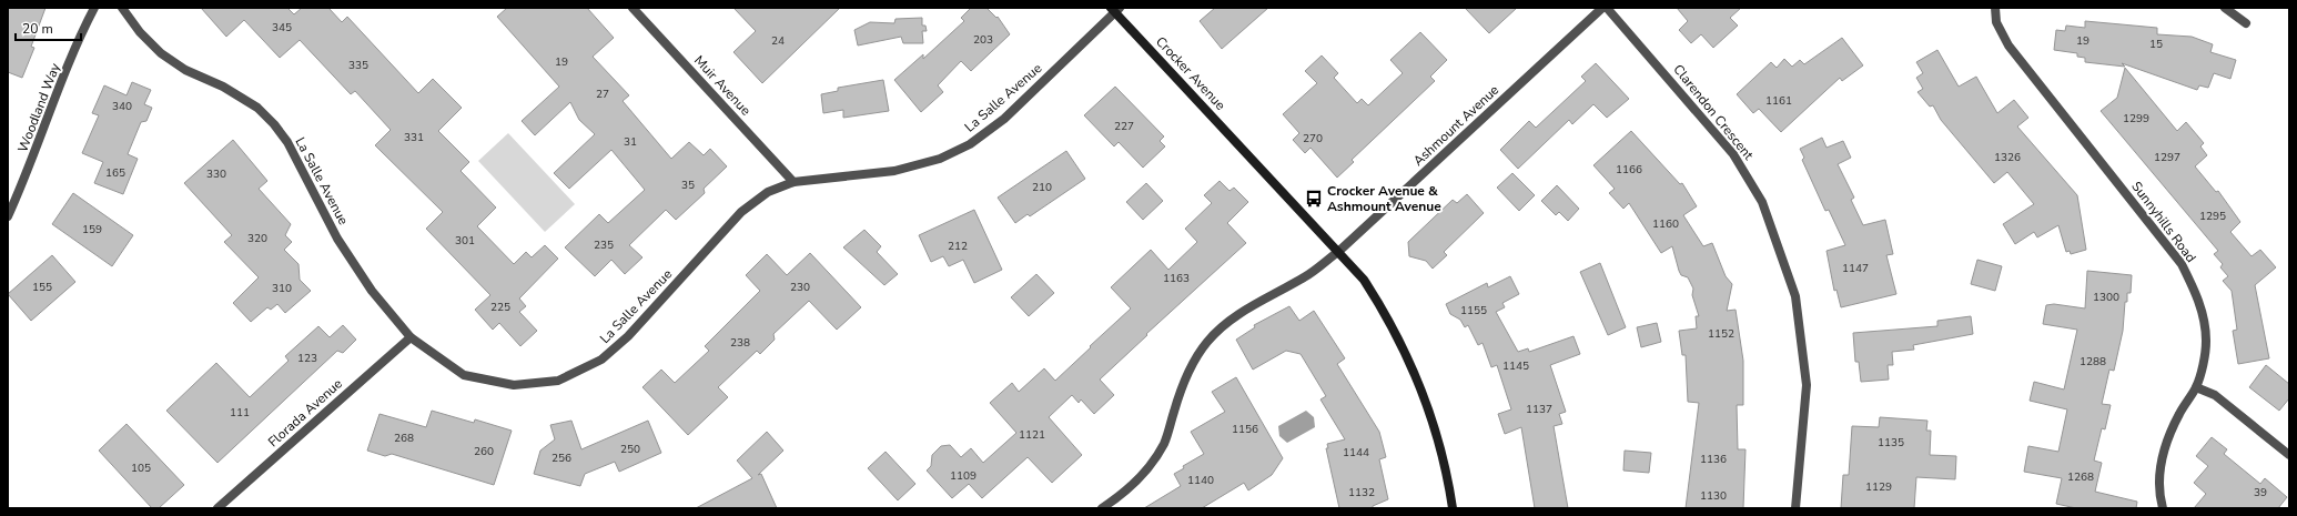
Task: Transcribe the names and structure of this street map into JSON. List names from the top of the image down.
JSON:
{
  "streets": {
    "street": [
      "Crocker Avenue",
      "Muir Avenue",
      "La Salle Avenue",
      "Woodland Way",
      "Clarendon Crescent",
      "Ashmount Avenue",
      "Sunnyhills Road",
      "Florada Avenue"
    ]
  },
  "crossings": [
    ["Crocker Avenue", "La Salle Avenue"],
    ["Crocker Avenue", "Ashmount Avenue"],
    ["Muir Avenue", "La Salle Avenue"],
    ["La Salle Avenue", "Florada Avenue"]
  ],
  "places": {
    "bus stop": ["Crocker Avenue & Ashmount Avenue"]
  },
  "house_numbers": [
    "345",
    "203",
    "24",
    "19",
    "15",
    "19",
    "335",
    "27",
    "1161",
    "340",
    "1299",
    "227",
    "331",
    "270",
    "31",
    "1326",
    "1297",
    "1166",
    "165",
    "330",
    "35",
    "210",
    "1295",
    "1160",
    "159",
    "320",
    "301",
    "235",
    "212",
    "1147",
    "1163",
    "155",
    "230",
    "310",
    "1300",
    "225",
    "1155",
    "1152",
    "238",
    "123",
    "1288",
    "1145",
    "1137",
    "111",
    "1156",
    "1121",
    "268",
    "1135",
    "250",
    "260",
    "1144",
    "256",
    "1136",
    "105",
    "1109",
    "1268",
    "1140",
    "1129",
    "1132",
    "39",
    "1130"
  ],
  "scale_bar": "20 m"
}
